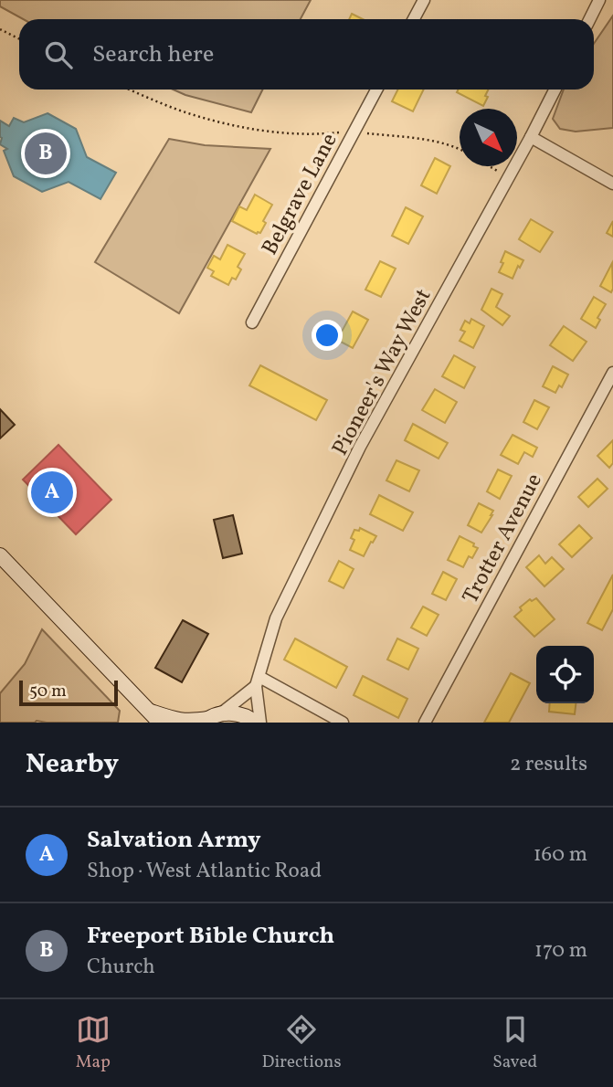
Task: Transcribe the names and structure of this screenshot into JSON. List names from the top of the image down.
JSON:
{
  "streets": {
    "street": ["Belgrave Lane", "Pioneer's Way West", "Trotter Avenue"]
  },
  "scale_bar": "50 m",
  "north": "bottom right",
  "page": {
    "search": "Search here",
    "pins": ["B", "A"],
    "scale": "50 m",
    "heading": ["Nearby", "2 results"],
    "list": [
      {
        "mark": "A",
        "name": "Salvation Army",
        "note": "Shop · West Atlantic Road",
        "value": "160 m"
      },
      {
        "mark": "B",
        "name": "Freeport Bible Church",
        "note": "Church",
        "value": "170 m"
      }
    ],
    "nav": ["Map", "Directions", "Saved"]
  }
}
